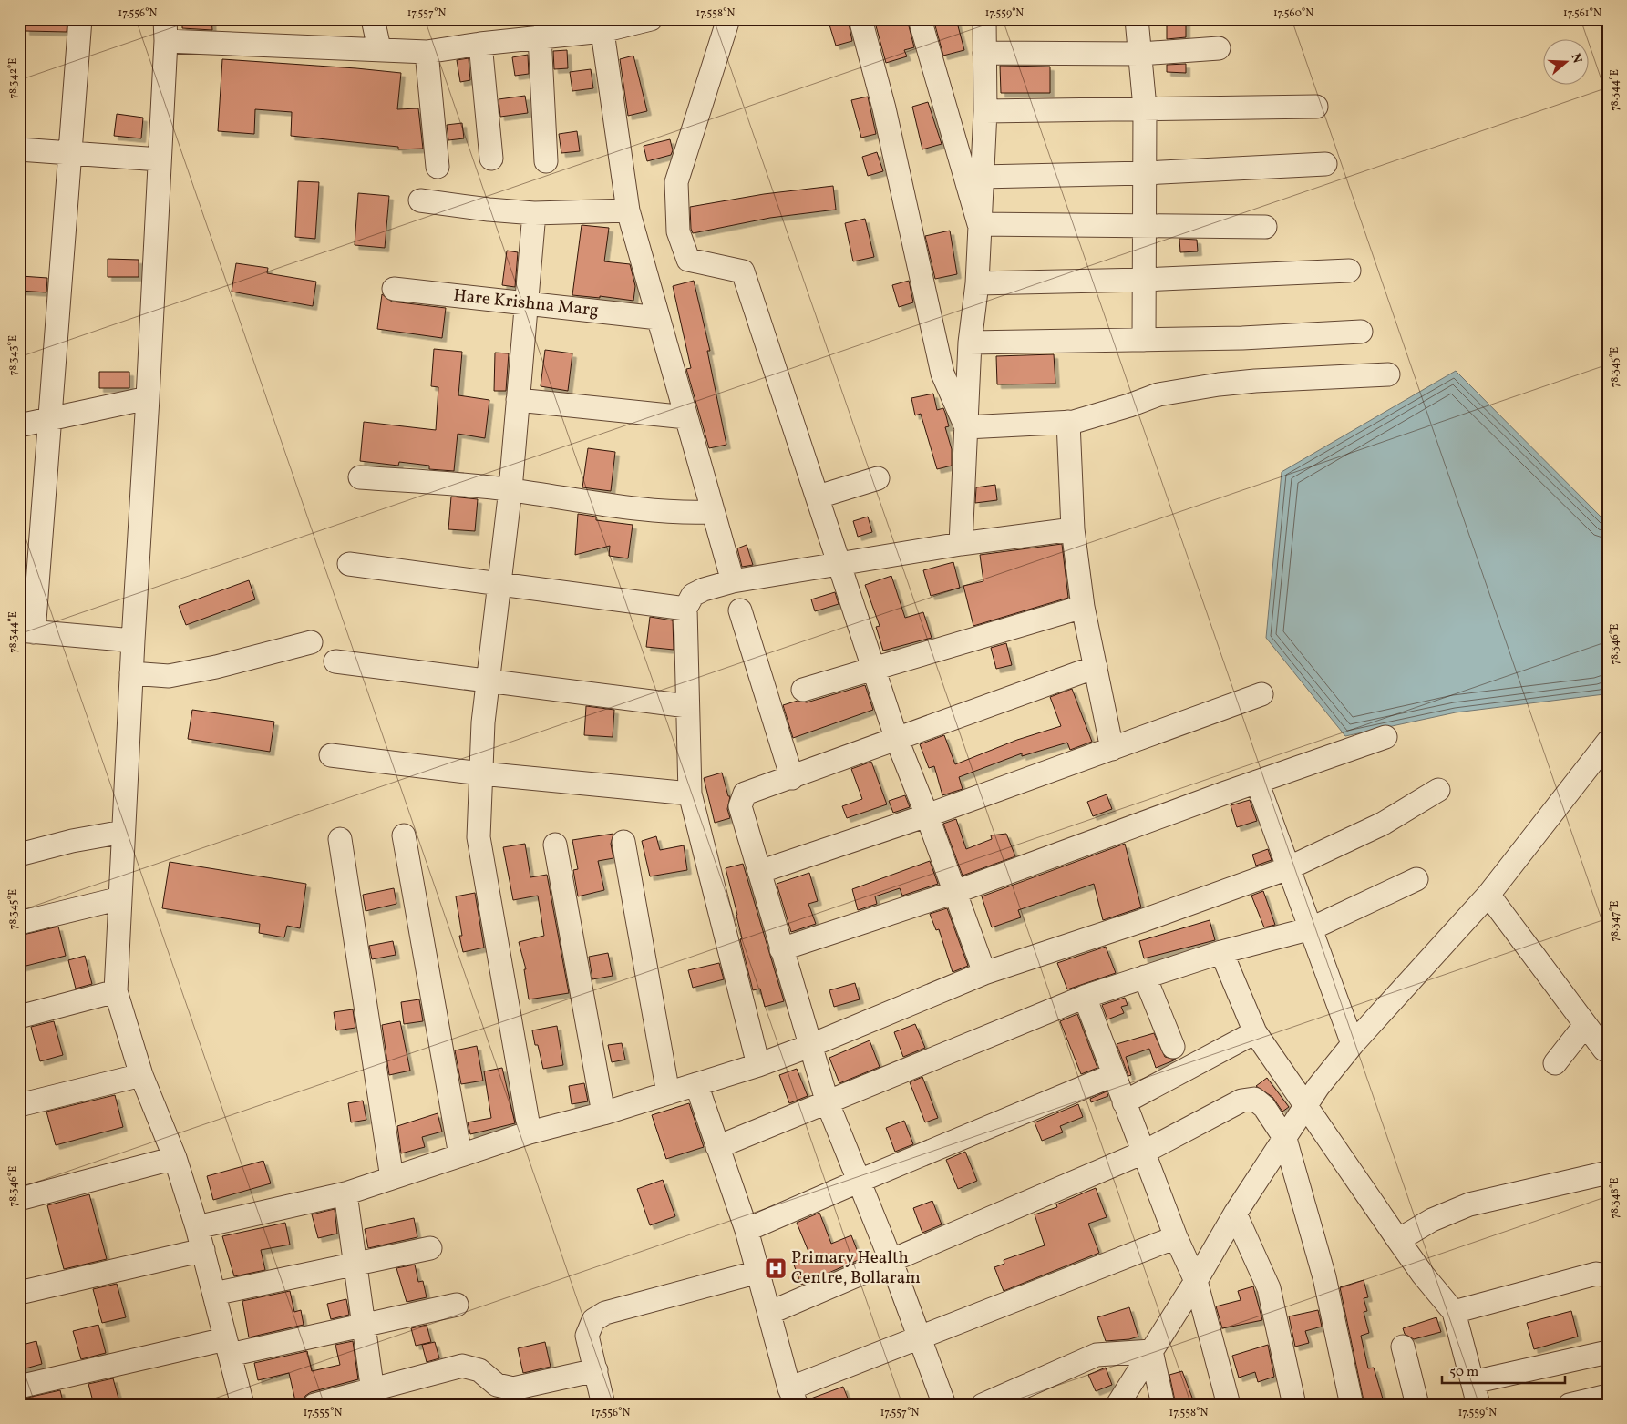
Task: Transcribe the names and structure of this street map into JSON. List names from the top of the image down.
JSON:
{
  "streets": {
    "street": ["Hare Krishna Marg"]
  },
  "places": {
    "hospital": ["Primary Health Centre, Bollaram"]
  },
  "scale_bar": "50 m",
  "north": "right",
  "coordinates": [
    "17.556°N",
    "17.557°N",
    "17.558°N",
    "17.559°N",
    "17.560°N",
    "17.561°N",
    "78.342°E",
    "78.344°E",
    "78.343°E",
    "78.345°E",
    "78.346°E",
    "78.347°E",
    "78.348°E",
    "17.555°N"
  ]
}
